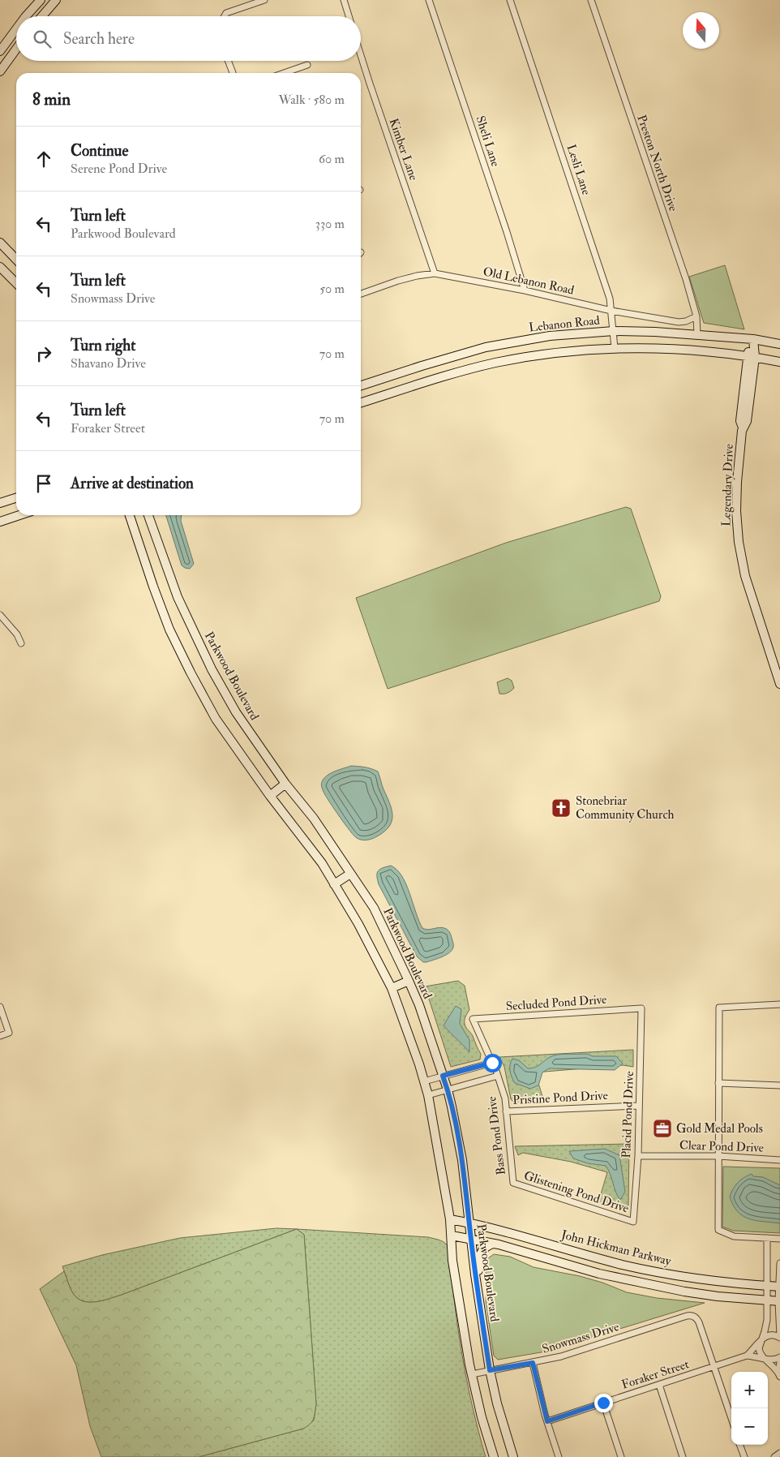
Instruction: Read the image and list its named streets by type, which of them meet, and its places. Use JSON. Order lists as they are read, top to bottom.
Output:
{
  "streets": {
    "main road": [
      "Lebanon Road",
      "Legendary Drive",
      "Parkwood Boulevard",
      "John Hickman Parkway"
    ],
    "street": [
      "Sheli Lane",
      "Kimber Lane",
      "Preston North Drive",
      "Lesli Lane",
      "Old Lebanon Road",
      "Secluded Pond Drive",
      "Pristine Pond Drive",
      "Placid Pond Drive",
      "Bass Pond Drive",
      "Clear Pond Drive",
      "Glistening Pond Drive",
      "Snowmass Drive",
      "Foraker Street"
    ]
  },
  "crossings": [
    ["Sheli Lane", "Old Lebanon Road"],
    ["Kimber Lane", "Old Lebanon Road"],
    ["Preston North Drive", "Old Lebanon Road"],
    ["Preston North Drive", "Lebanon Road"],
    ["Lesli Lane", "Old Lebanon Road"],
    ["Lesli Lane", "Lebanon Road"],
    ["Lebanon Road", "Legendary Drive"],
    ["Parkwood Boulevard", "John Hickman Parkway"],
    ["Parkwood Boulevard", "Snowmass Drive"],
    ["Secluded Pond Drive", "Placid Pond Drive"],
    ["Secluded Pond Drive", "Bass Pond Drive"],
    ["Pristine Pond Drive", "Placid Pond Drive"],
    ["Pristine Pond Drive", "Bass Pond Drive"],
    ["Placid Pond Drive", "Clear Pond Drive"],
    ["Placid Pond Drive", "Glistening Pond Drive"],
    ["Bass Pond Drive", "Glistening Pond Drive"],
    ["Snowmass Drive", "Foraker Street"]
  ],
  "places": {
    "church": ["Stonebriar Community Church"],
    "office": ["Gold Medal Pools"]
  },
  "north": "top",
  "page": {
    "search": "Search here",
    "heading": ["8 min", "Walk · 580 m"],
    "list": [
      ["Continue", "Serene Pond Drive", "60 m"],
      ["Turn left", "Parkwood Boulevard", "330 m"],
      ["Turn left", "Snowmass Drive", "50 m"],
      ["Turn right", "Shavano Drive", "70 m"],
      ["Turn left", "Foraker Street", "70 m"],
      "Arrive at destination"
    ],
    "map_buttons": ["+", "−"]
  }
}
